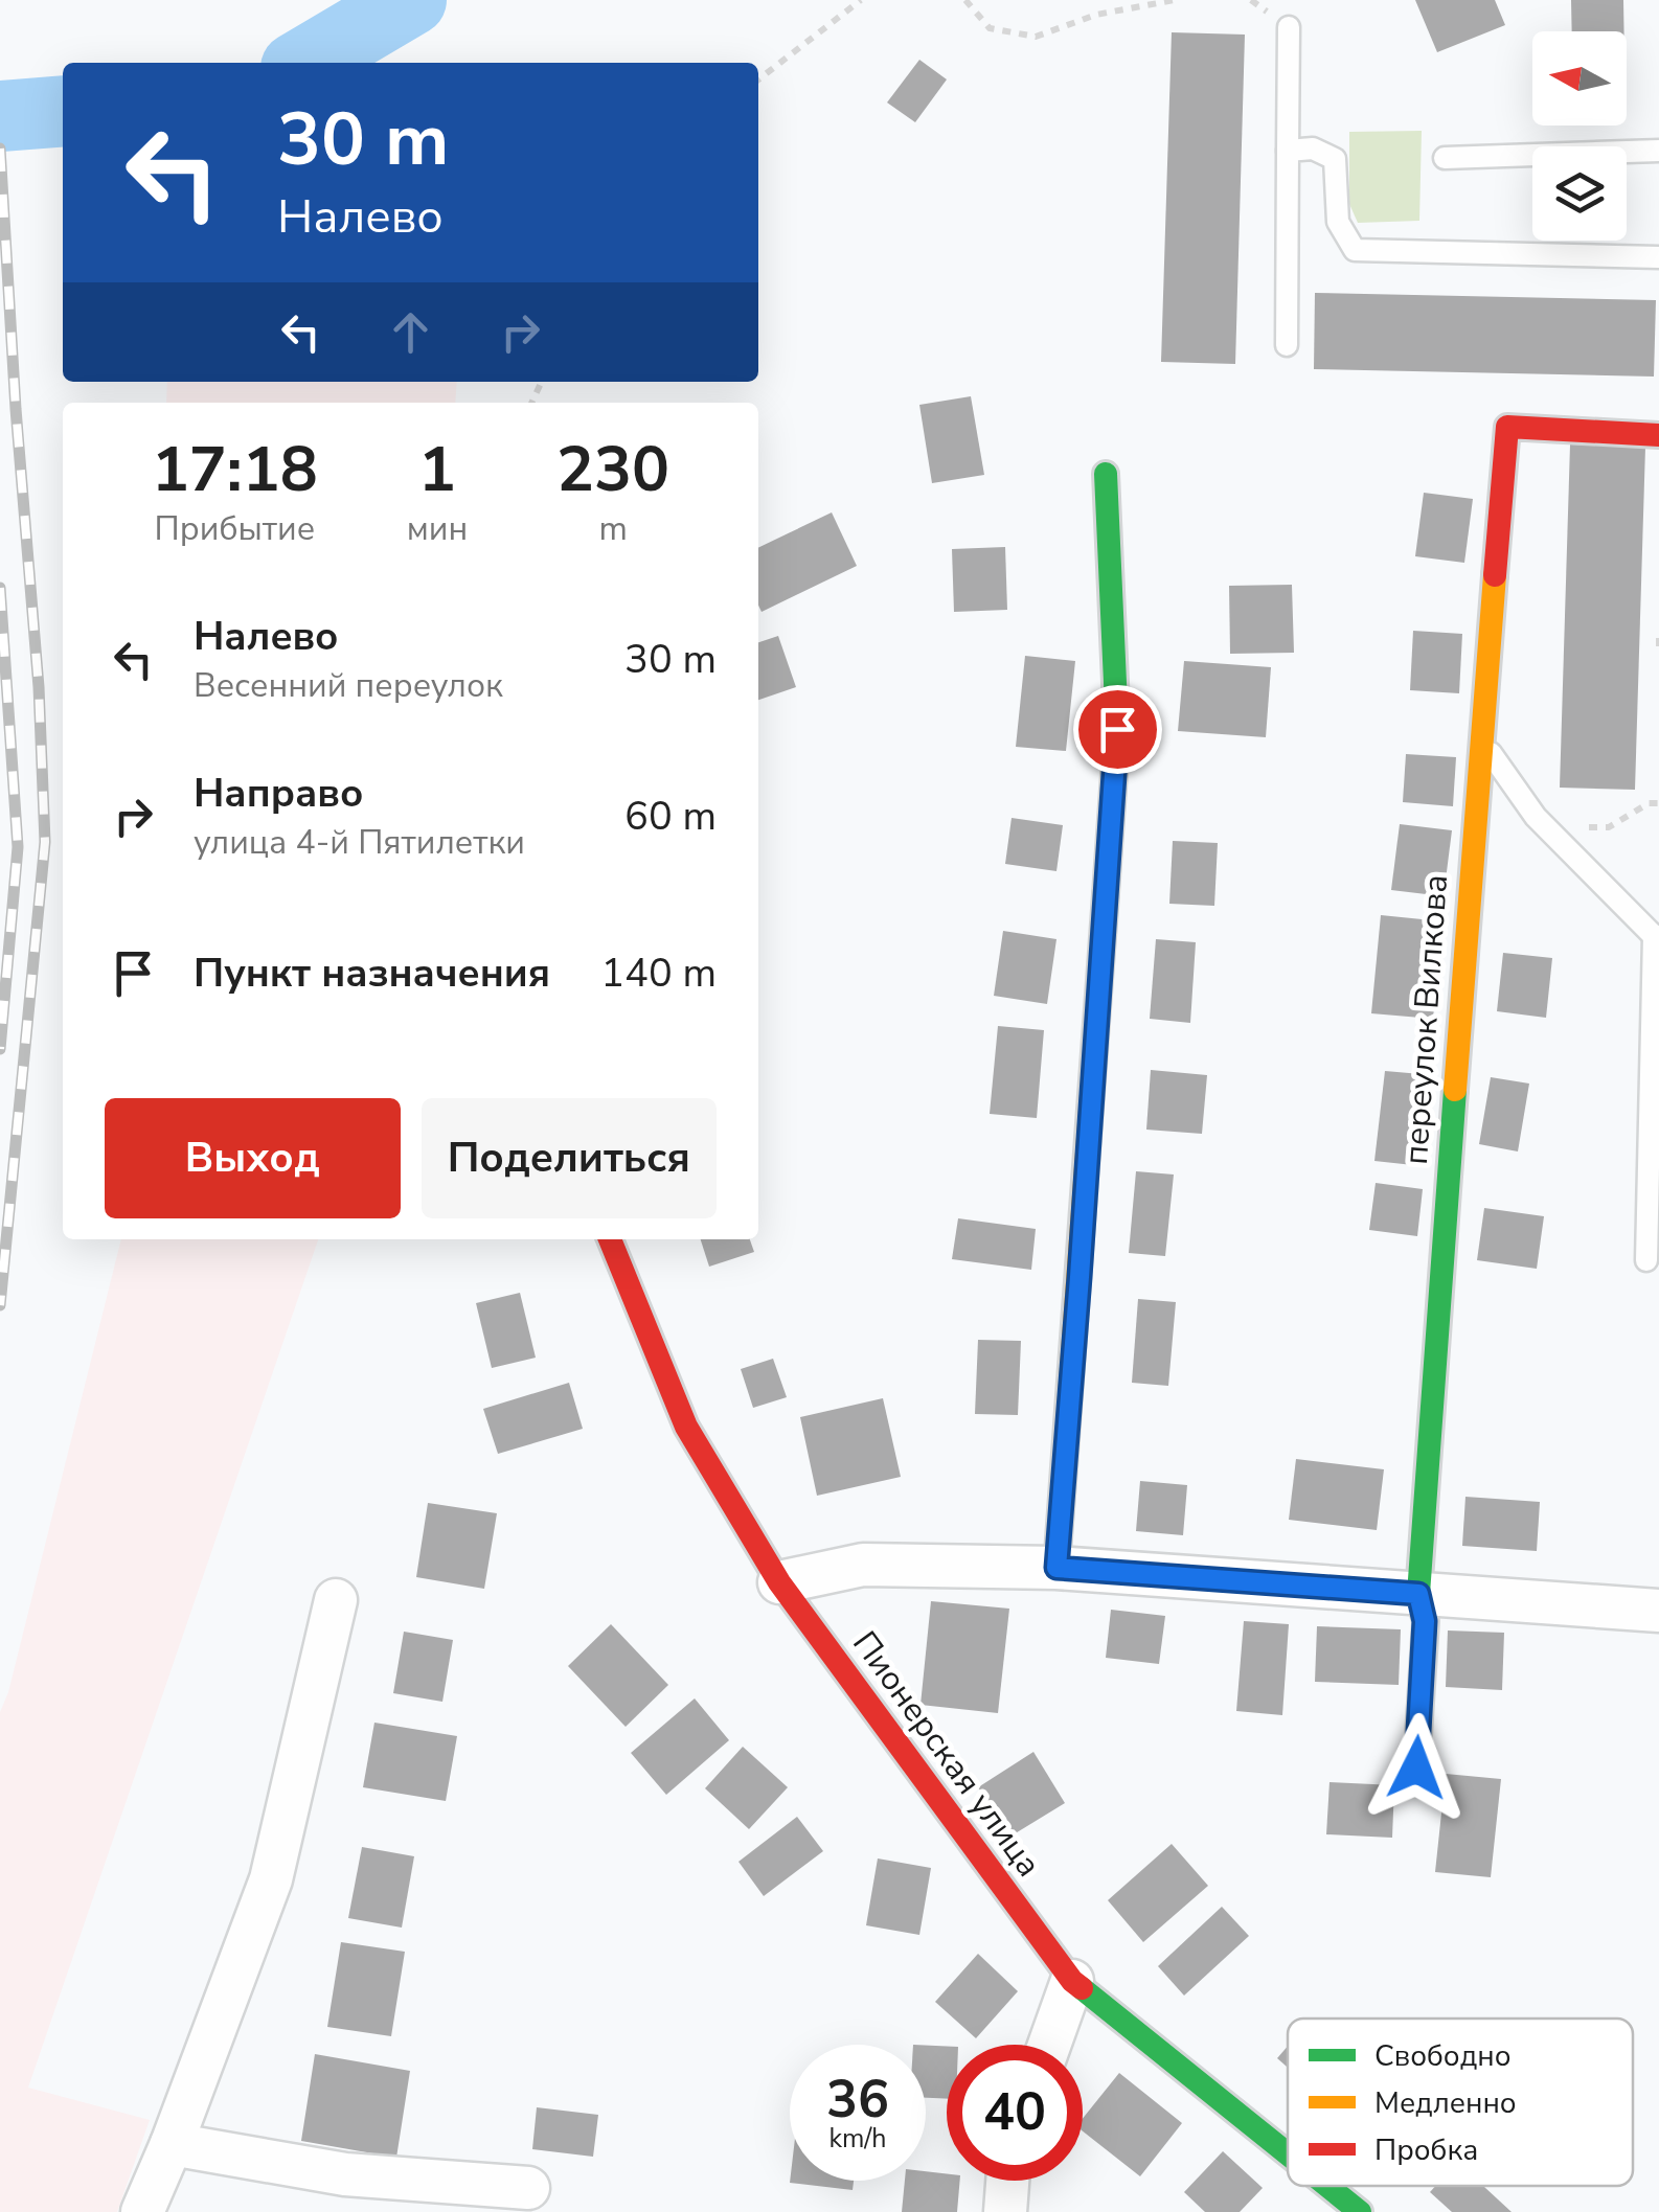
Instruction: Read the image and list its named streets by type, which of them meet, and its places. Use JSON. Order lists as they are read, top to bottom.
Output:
{
  "streets": {
    "street": ["переулок Вилкова", "Пионерская улица"]
  },
  "legend": ["Свободно", "Медленно", "Пробка"],
  "north": "left",
  "page": {
    "turn": ["30 m", "Налево"],
    "eta": [
      "17:18",
      "Прибытие",
      "1",
      "мин",
      "230",
      "m"
    ],
    "list": [
      {
        "name": "Налево",
        "note": "Весенний переулок",
        "value": "30 m"
      },
      {
        "name": "Направо",
        "note": "улица 4-й Пятилетки",
        "value": "60 m"
      },
      {
        "name": "Пункт назначения",
        "value": "140 m"
      }
    ],
    "buttons": ["Выход", "Поделиться"],
    "speed": "36 km/h",
    "limit": "40"
  }
}
